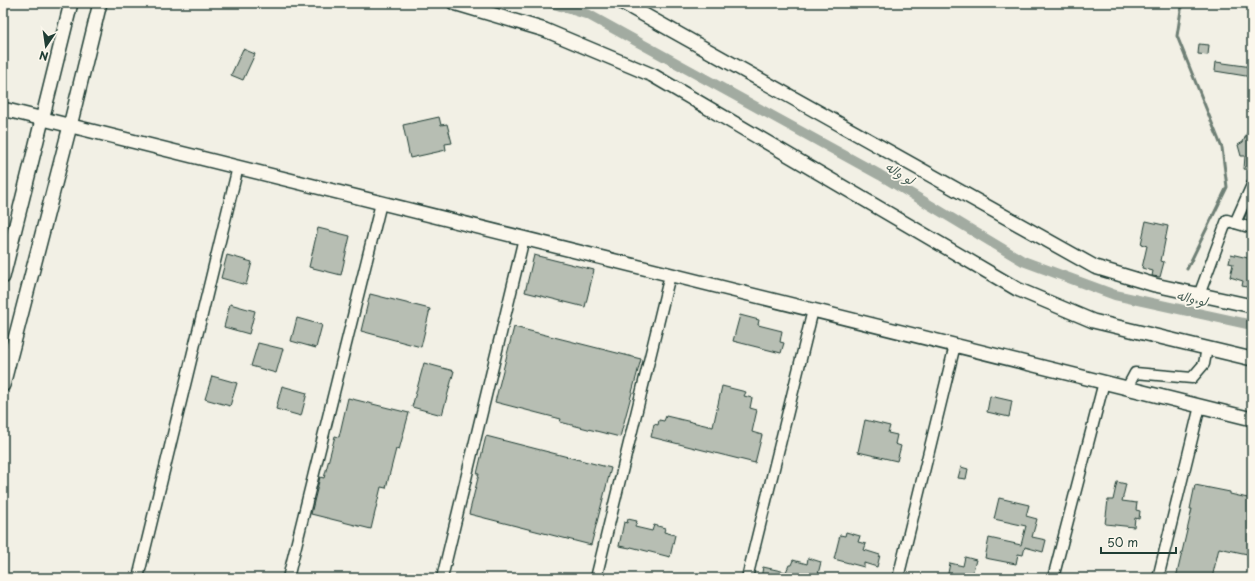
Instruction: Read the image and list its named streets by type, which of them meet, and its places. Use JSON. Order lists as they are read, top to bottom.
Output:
{
  "water": ["لو واله"],
  "scale_bar": "50 m",
  "north": "bottom"
}
